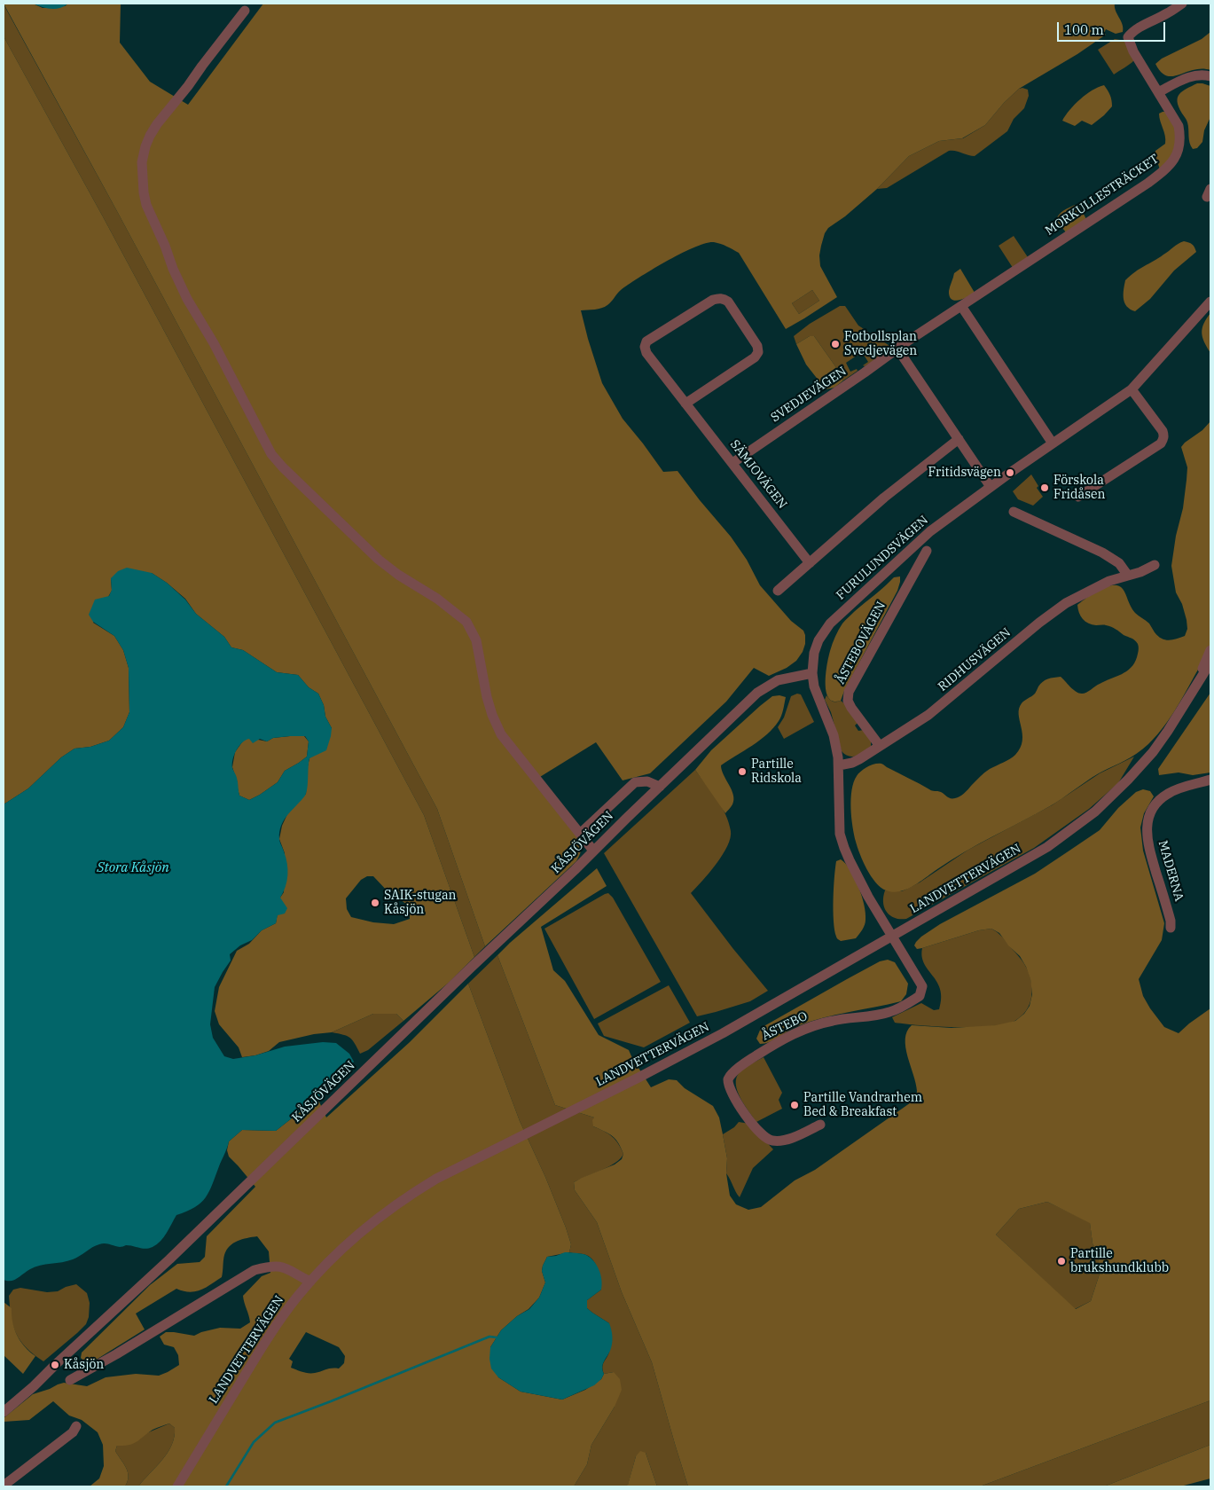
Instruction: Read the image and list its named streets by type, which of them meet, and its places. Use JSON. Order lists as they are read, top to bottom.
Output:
{
  "streets": {
    "street": [
      "MORKULLESTRÄCKET",
      "SVEDJEVÄGEN",
      "SÄMJOVÄGEN",
      "FURULUNDSVÄGEN",
      "ÅSTEBOVÄGEN",
      "RIDHUSVÄGEN",
      "KÅSJÖVÄGEN",
      "MADERNA",
      "LANDVETTERVÄGEN",
      "ÅSTEBO"
    ]
  },
  "crossings": [
    ["MORKULLESTRÄCKET", "SVEDJEVÄGEN"],
    ["SVEDJEVÄGEN", "SÄMJOVÄGEN"],
    ["FURULUNDSVÄGEN", "RIDHUSVÄGEN"],
    ["FURULUNDSVÄGEN", "KÅSJÖVÄGEN"],
    ["FURULUNDSVÄGEN", "LANDVETTERVÄGEN"],
    ["FURULUNDSVÄGEN", "ÅSTEBO"],
    ["ÅSTEBOVÄGEN", "RIDHUSVÄGEN"],
    ["LANDVETTERVÄGEN", "ÅSTEBO"]
  ],
  "water": ["Stora Kåsjön"],
  "places": [
    "Fotbollsplan Svedjevägen",
    "Fritidsvägen",
    "Förskola Fridåsen",
    "Partille Ridskola",
    "SAIK-stugan Kåsjön",
    "Partille Vandrarhem Bed & Breakfast",
    "Partille brukshundklubb",
    "Kåsjön"
  ],
  "scale_bar": "100 m"
}
